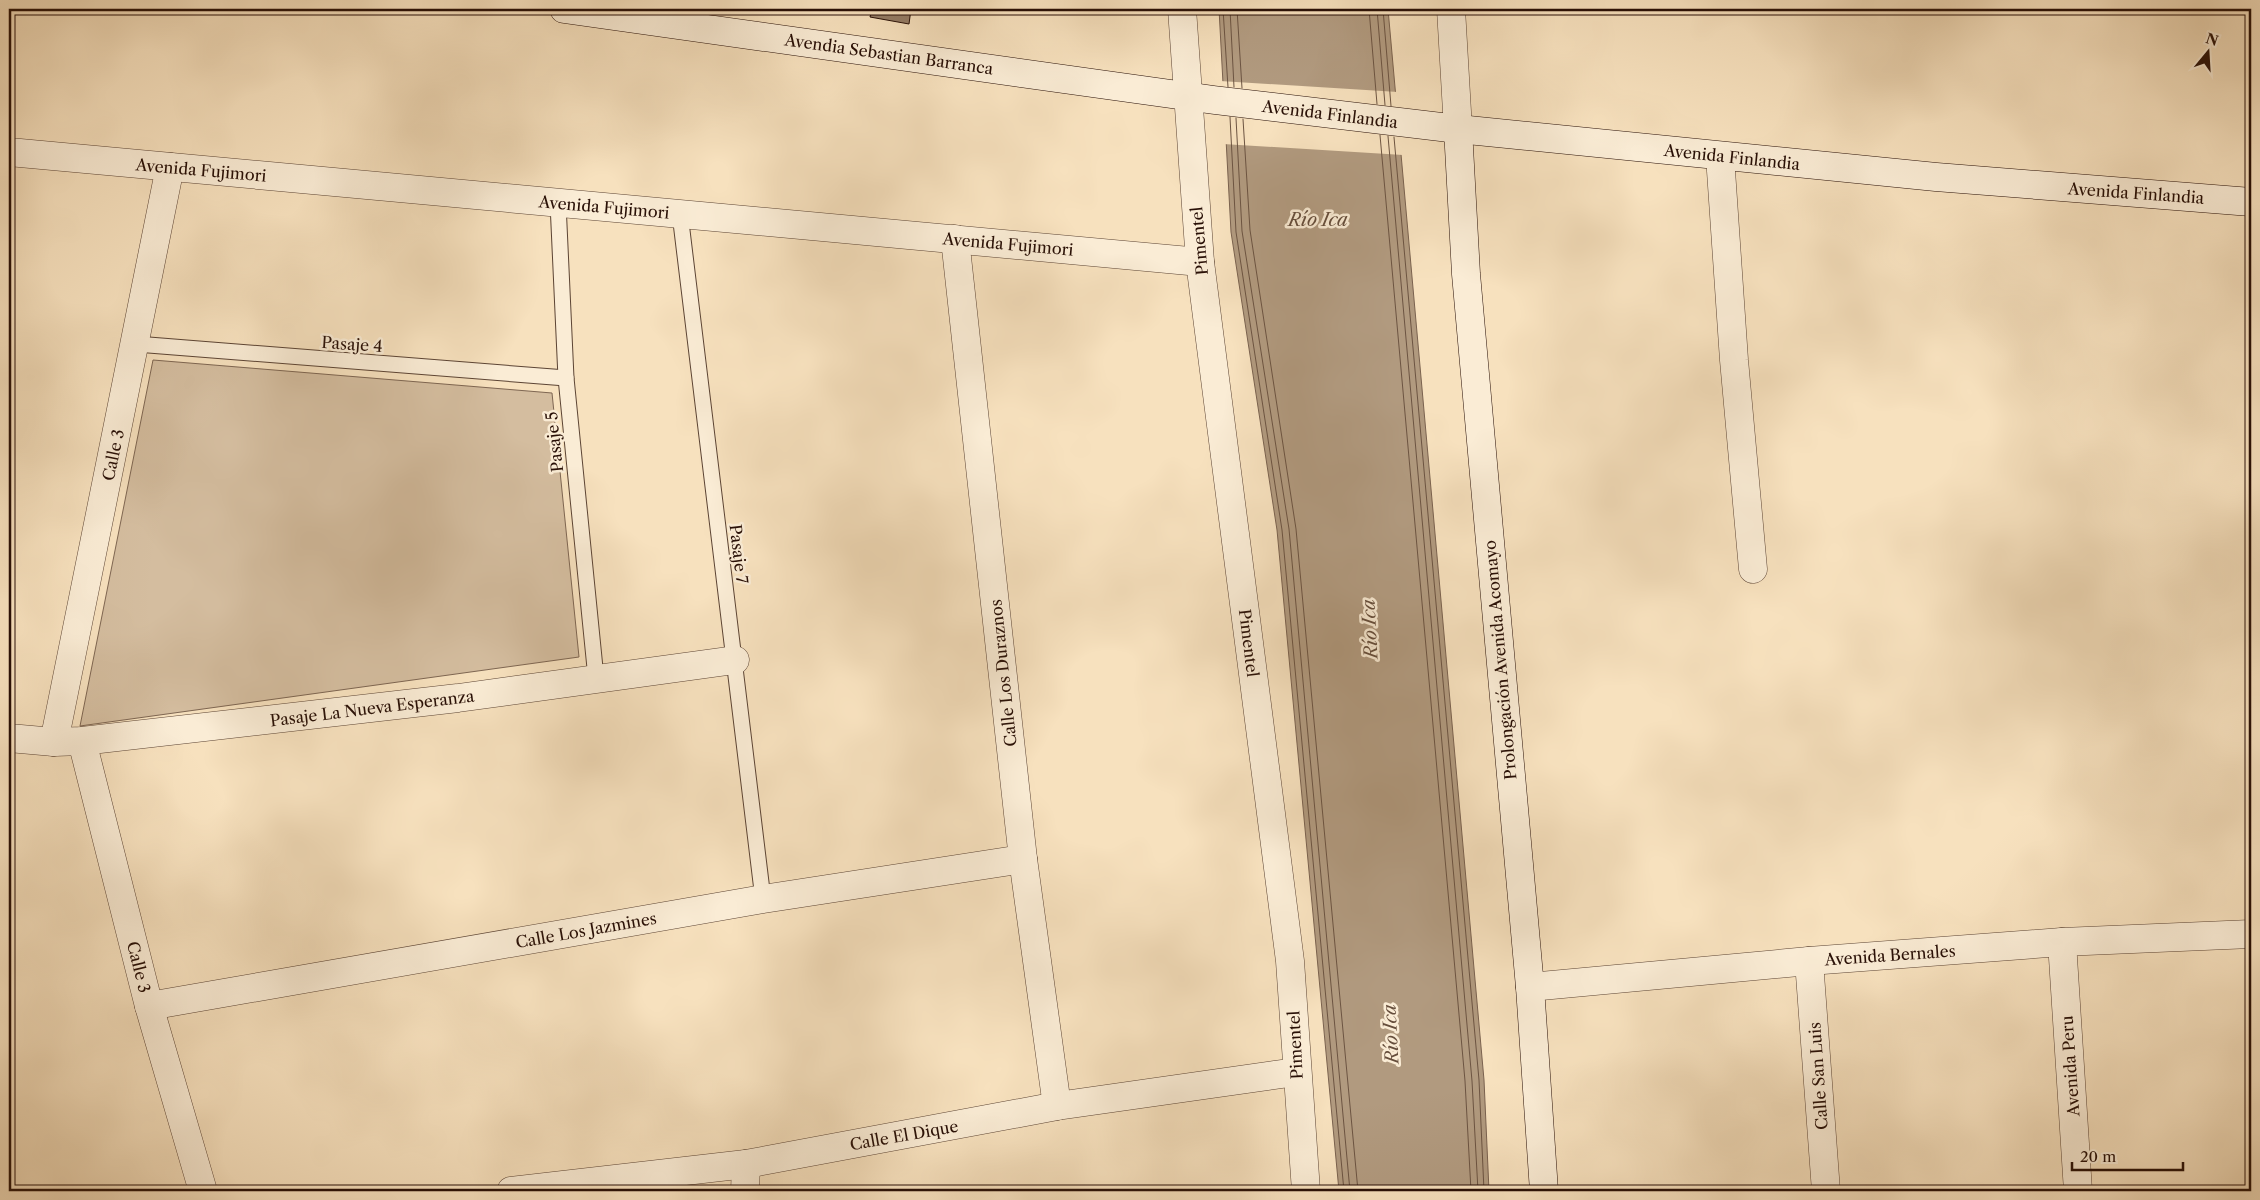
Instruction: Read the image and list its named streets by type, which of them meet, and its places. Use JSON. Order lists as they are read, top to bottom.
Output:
{
  "streets": {
    "street": [
      "Avendia Sebastian Barranca",
      "Avenida Finlandia",
      "Avenida Fujimori",
      "Pimentel",
      "Calle 3",
      "Prolongación Avenida Acomayo",
      "Calle Los Duraznos",
      "Pasaje La Nueva Esperanza",
      "Calle Los Jazmines",
      "Avenida Bernales",
      "Avenida Peru",
      "Calle San Luis",
      "Calle El Dique"
    ],
    "lane": ["Pasaje 4", "Pasaje 5", "Pasaje 7"]
  },
  "crossings": [
    ["Avendia Sebastian Barranca", "Avenida Finlandia"],
    ["Avendia Sebastian Barranca", "Pimentel"],
    ["Avenida Finlandia", "Prolongación Avenida Acomayo"],
    ["Avenida Fujimori", "Pimentel"],
    ["Avenida Fujimori", "Pasaje 5"],
    ["Avenida Fujimori", "Calle 3"],
    ["Avenida Fujimori", "Pasaje 7"],
    ["Avenida Fujimori", "Calle Los Duraznos"],
    ["Pimentel", "Calle El Dique"],
    ["Pasaje 4", "Pasaje 5"],
    ["Pasaje 4", "Calle 3"],
    ["Pasaje 5", "Pasaje La Nueva Esperanza"],
    ["Calle 3", "Pasaje La Nueva Esperanza"],
    ["Calle 3", "Calle Los Jazmines"],
    ["Pasaje 7", "Pasaje La Nueva Esperanza"],
    ["Pasaje 7", "Calle Los Jazmines"],
    ["Prolongación Avenida Acomayo", "Avenida Bernales"],
    ["Calle Los Duraznos", "Calle Los Jazmines"],
    ["Calle Los Duraznos", "Calle El Dique"],
    ["Avenida Bernales", "Avenida Peru"],
    ["Avenida Bernales", "Calle San Luis"]
  ],
  "water": ["Río Ica"],
  "scale_bar": "20 m",
  "north": "top"
}
